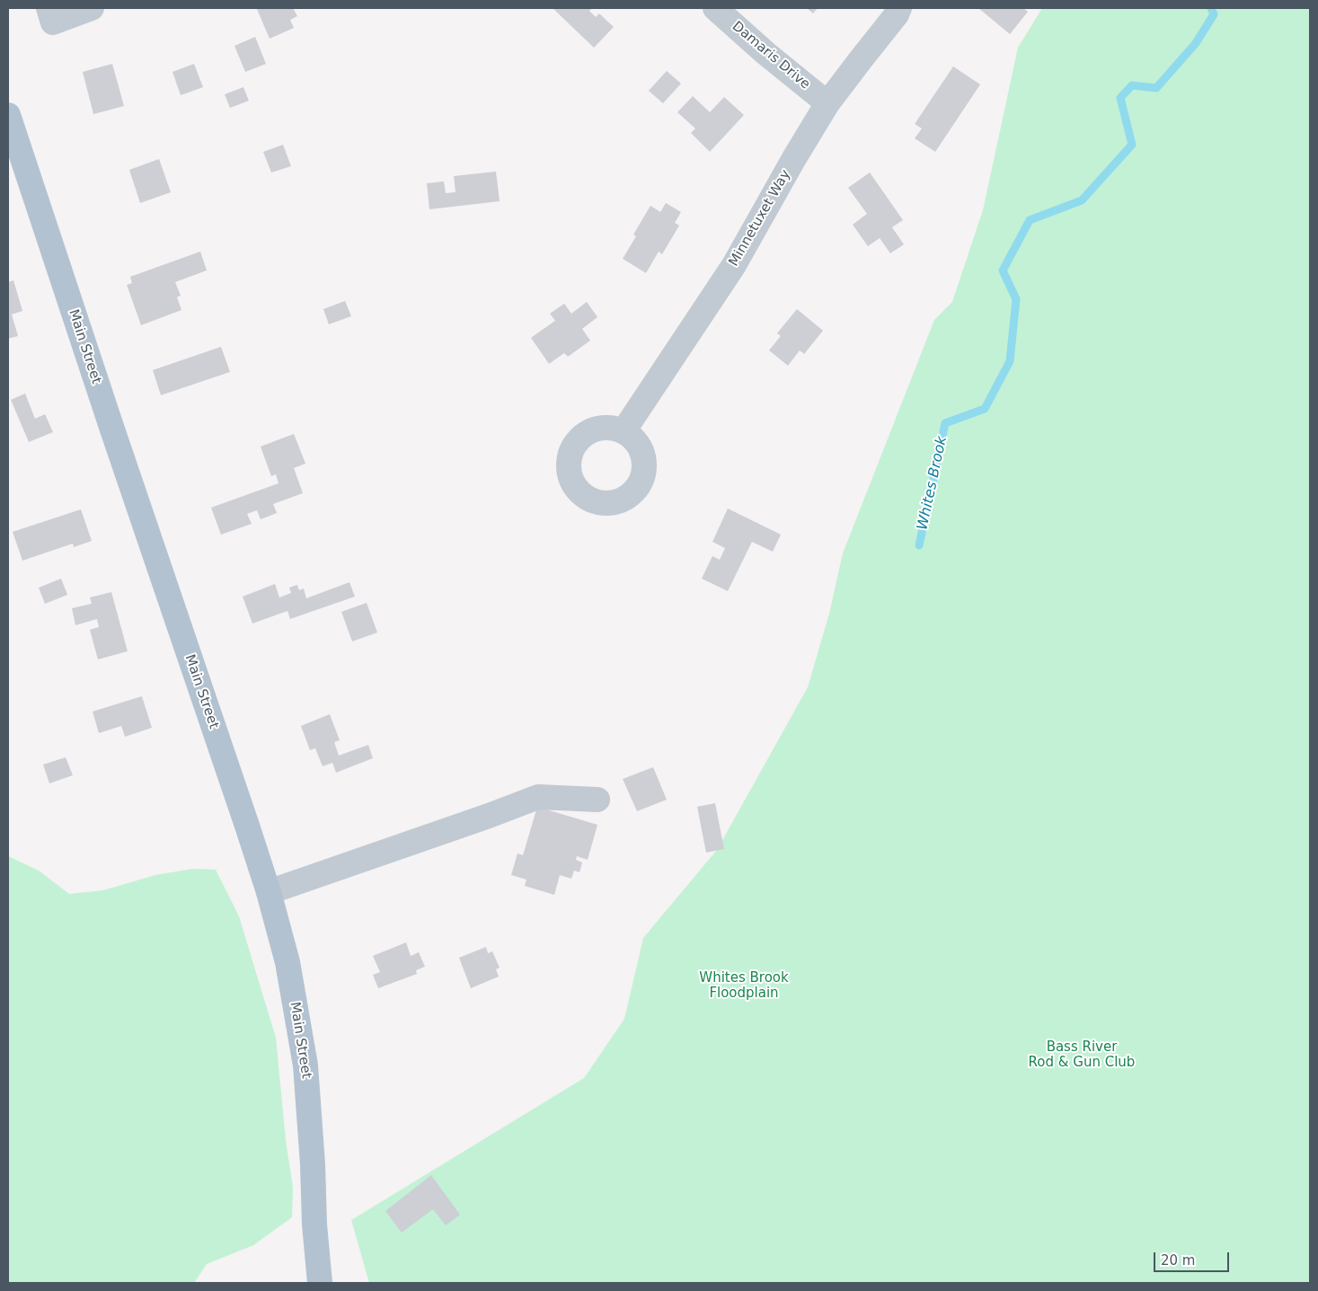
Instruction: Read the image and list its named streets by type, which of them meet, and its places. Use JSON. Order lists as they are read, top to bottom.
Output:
{
  "streets": {
    "main road": ["Main Street"],
    "street": ["Damaris Drive", "Minnetuxet Way"]
  },
  "crossings": [
    ["Damaris Drive", "Minnetuxet Way"]
  ],
  "water": ["Whites Brook"],
  "parks": ["Whites Brook Floodplain", "Bass River Rod & Gun Club"],
  "scale_bar": "20 m"
}
